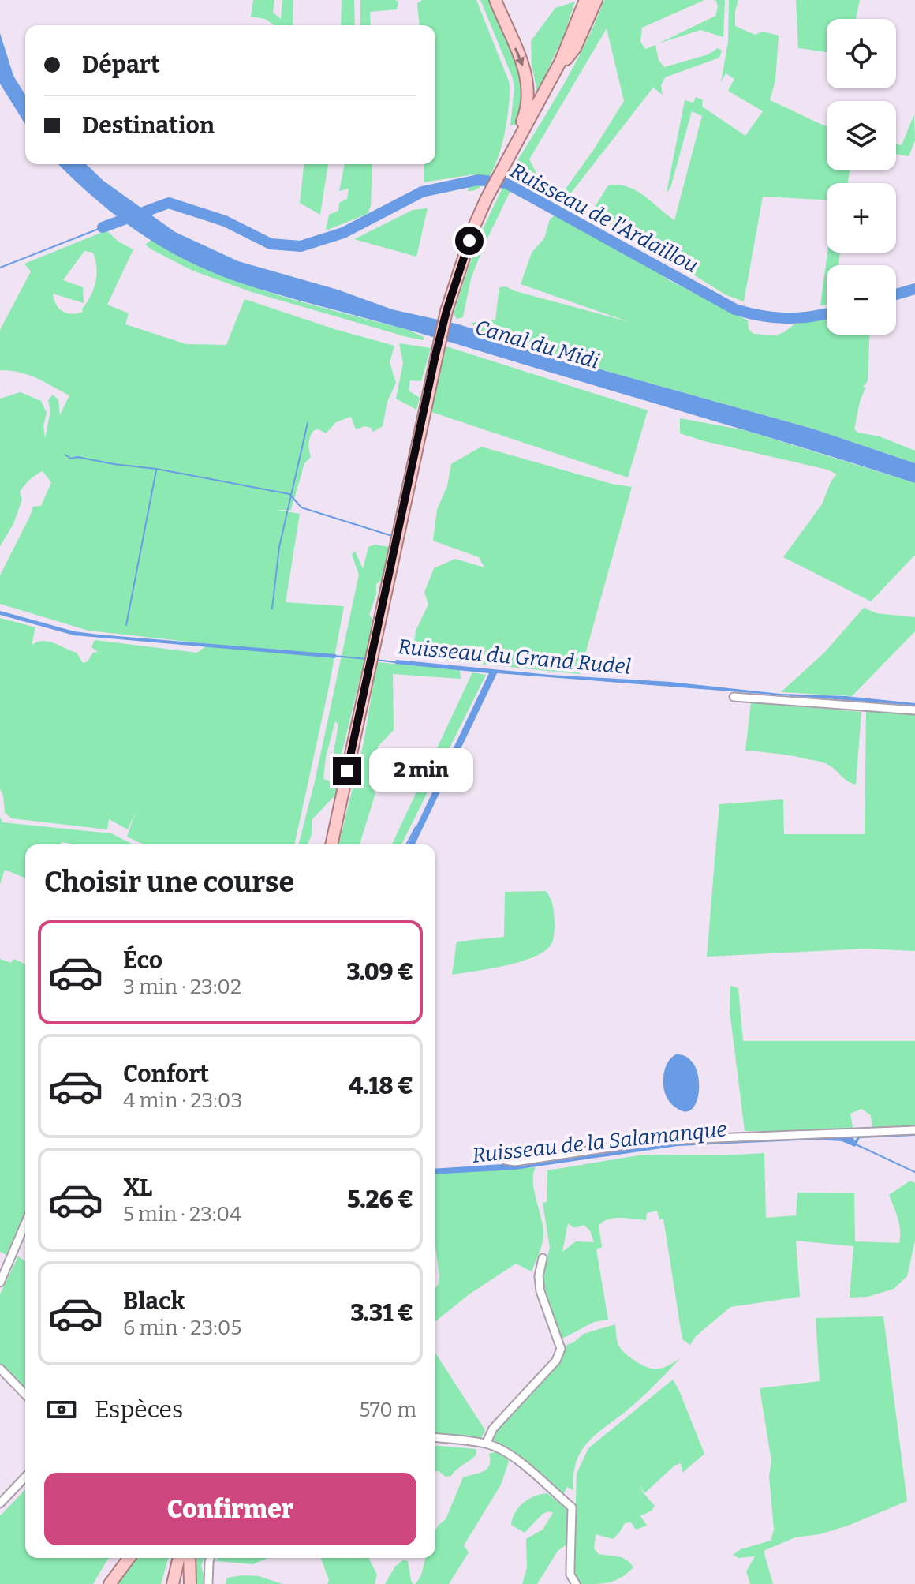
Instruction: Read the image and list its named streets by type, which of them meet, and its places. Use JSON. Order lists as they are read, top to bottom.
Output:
{
  "water": [
    "Ruisseau de l'Ardaillou",
    "Canal du Midi",
    "Ruisseau du Grand Rudel",
    "Ruisseau de la Salamanque"
  ],
  "page": {
    "map_buttons": ["+", "−"],
    "banner": ["Départ", "Destination"],
    "bubble": "2 min",
    "heading": "Choisir une course",
    "list": [
      {
        "name": "Éco",
        "note": "3 min · 23:02",
        "value": "3.09 €"
      },
      {
        "name": "Confort",
        "note": "4 min · 23:03",
        "value": "4.18 €"
      },
      {
        "name": "XL",
        "note": "5 min · 23:04",
        "value": "5.26 €"
      },
      {
        "name": "Black",
        "note": "6 min · 23:05",
        "value": "3.31 €"
      }
    ],
    "pay": ["Espèces", "570 m"],
    "buttons": "Confirmer"
  }
}
